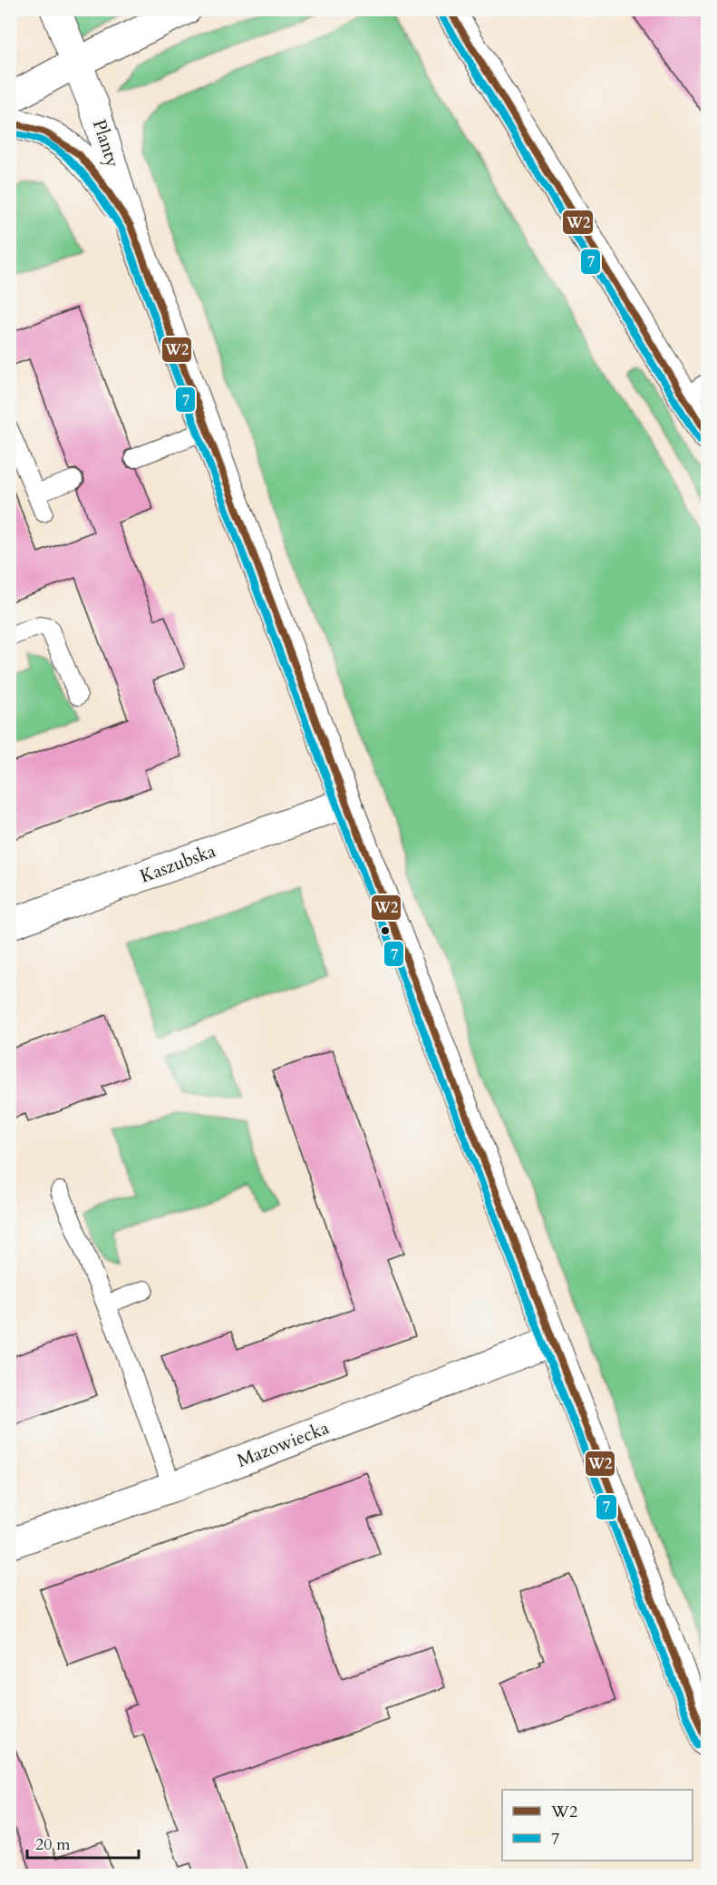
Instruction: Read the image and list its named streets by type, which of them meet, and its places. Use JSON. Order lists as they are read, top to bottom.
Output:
{
  "streets": {
    "street": ["Planty", "Kaszubska", "Mazowiecka"]
  },
  "crossings": [
    ["Planty", "Kaszubska"],
    ["Planty", "Mazowiecka"]
  ],
  "lines": ["transit line W2", "transit line 7"],
  "legend": ["W2", "7"],
  "scale_bar": "20 m"
}
